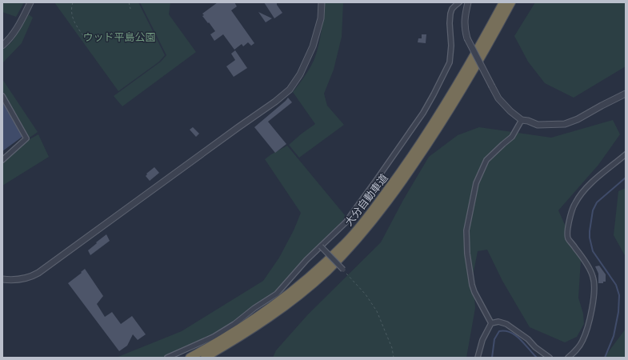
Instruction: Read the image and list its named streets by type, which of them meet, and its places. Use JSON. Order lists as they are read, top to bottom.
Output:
{
  "streets": {
    "highway": ["大分自動車道"]
  },
  "parks": ["ウッド平島公園"]
}
